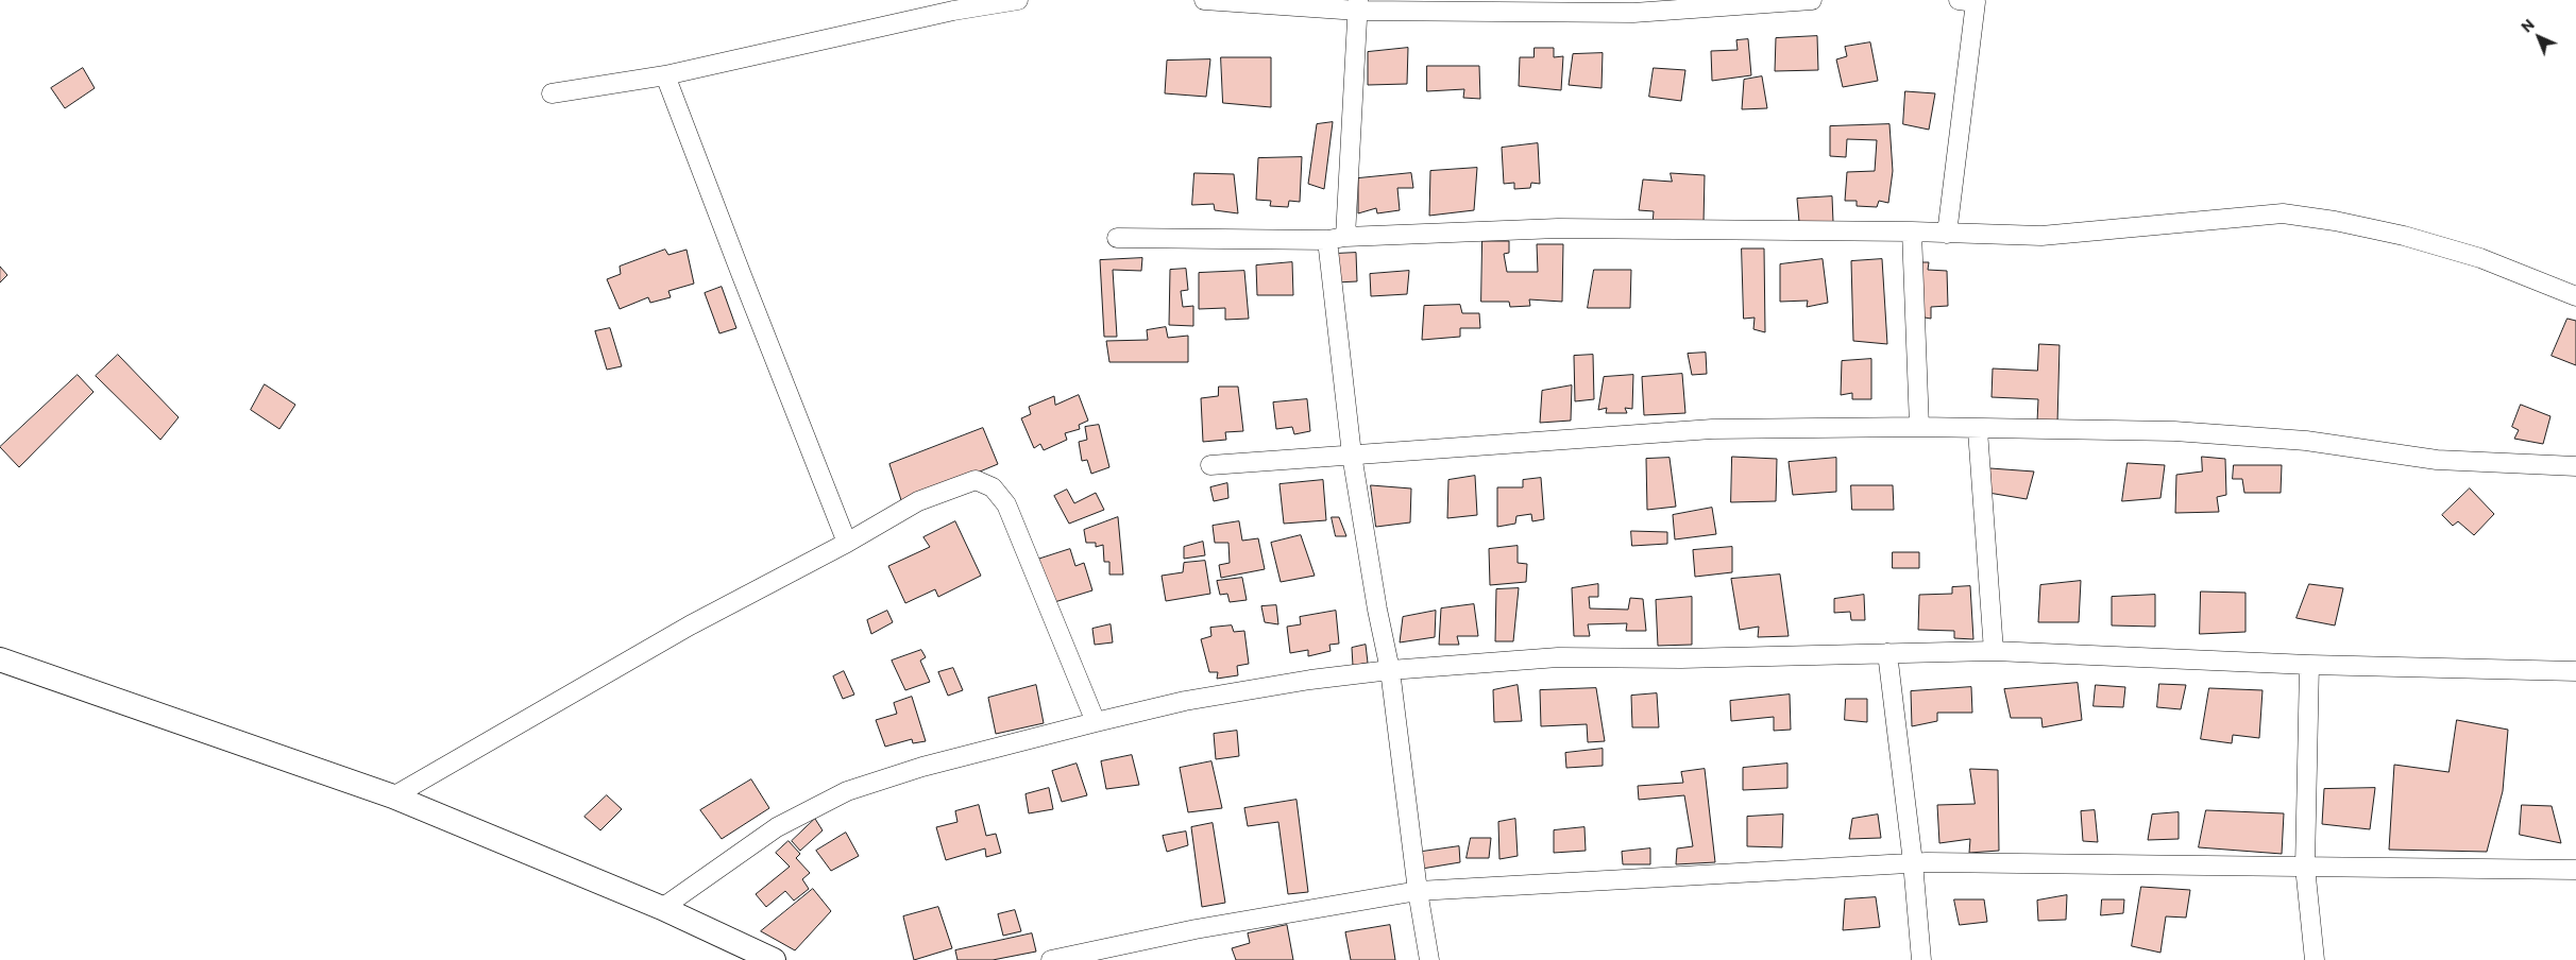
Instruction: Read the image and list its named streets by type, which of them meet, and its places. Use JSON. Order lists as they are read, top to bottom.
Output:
{
  "north": "top left"
}
